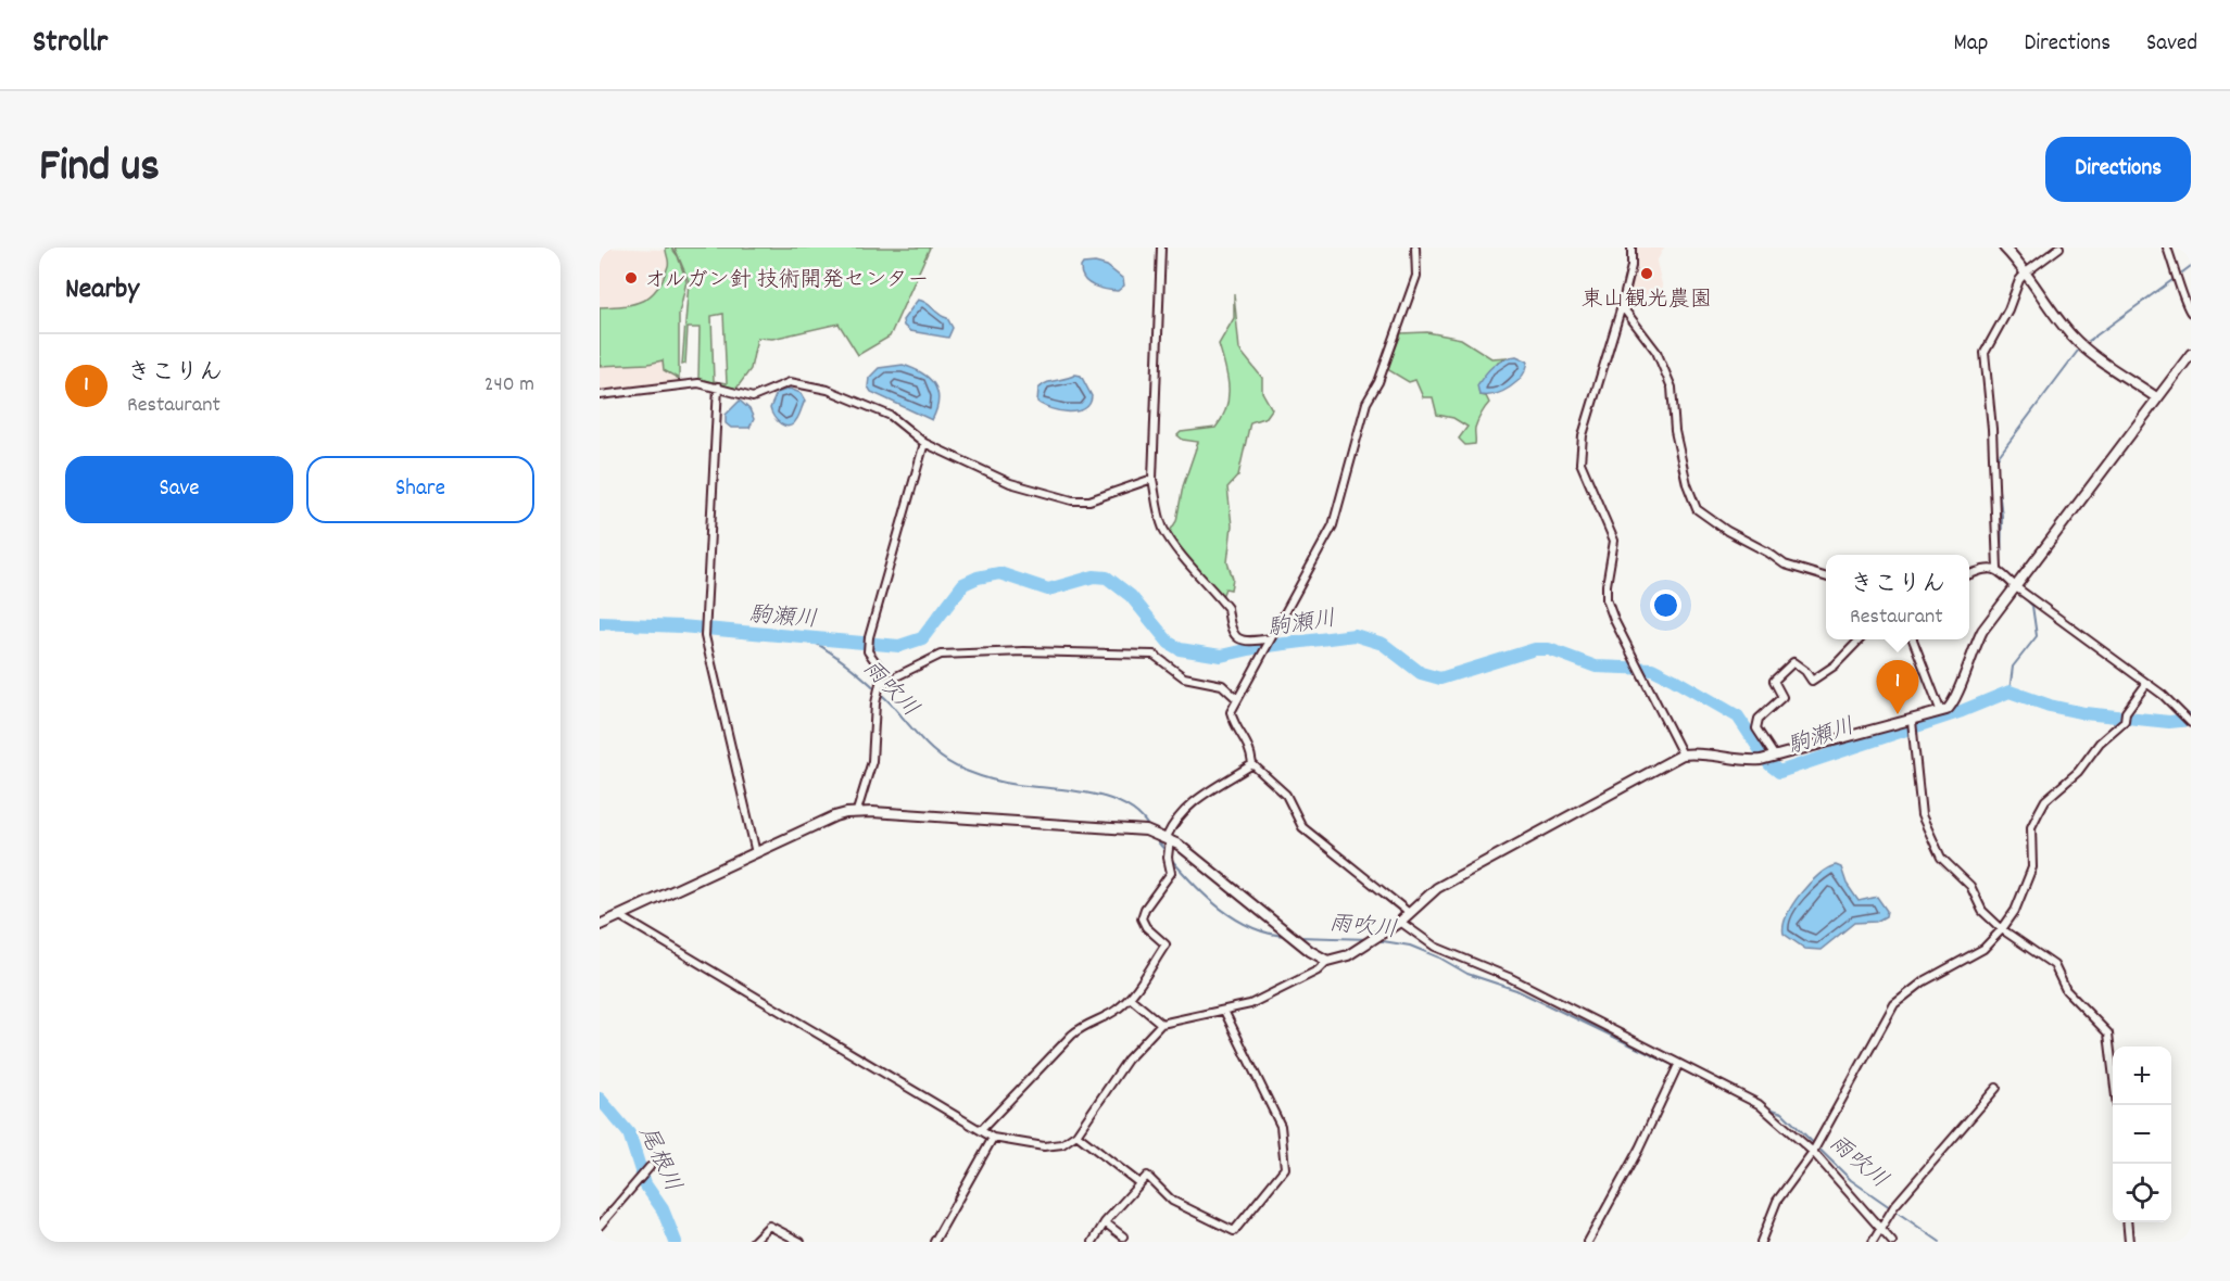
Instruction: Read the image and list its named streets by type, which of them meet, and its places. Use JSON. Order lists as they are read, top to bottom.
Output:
{
  "water": ["駒瀬川", "雨吹川", "尾根川"],
  "places": ["東山観光農園", "オルガン針 技術開発センター"],
  "page": {
    "header": "Strollr",
    "nav": ["Map", "Directions", "Saved"],
    "title": "Find us",
    "buttons": [
      "Directions",
      ["Save", "Share"]
    ],
    "heading": "Nearby",
    "list": [
      {
        "mark": "1",
        "name": "きこりん",
        "note": "Restaurant",
        "value": "240 m"
      }
    ],
    "popup": ["きこりん", "Restaurant"],
    "pins": "1",
    "map_buttons": ["+", "−"]
  }
}
